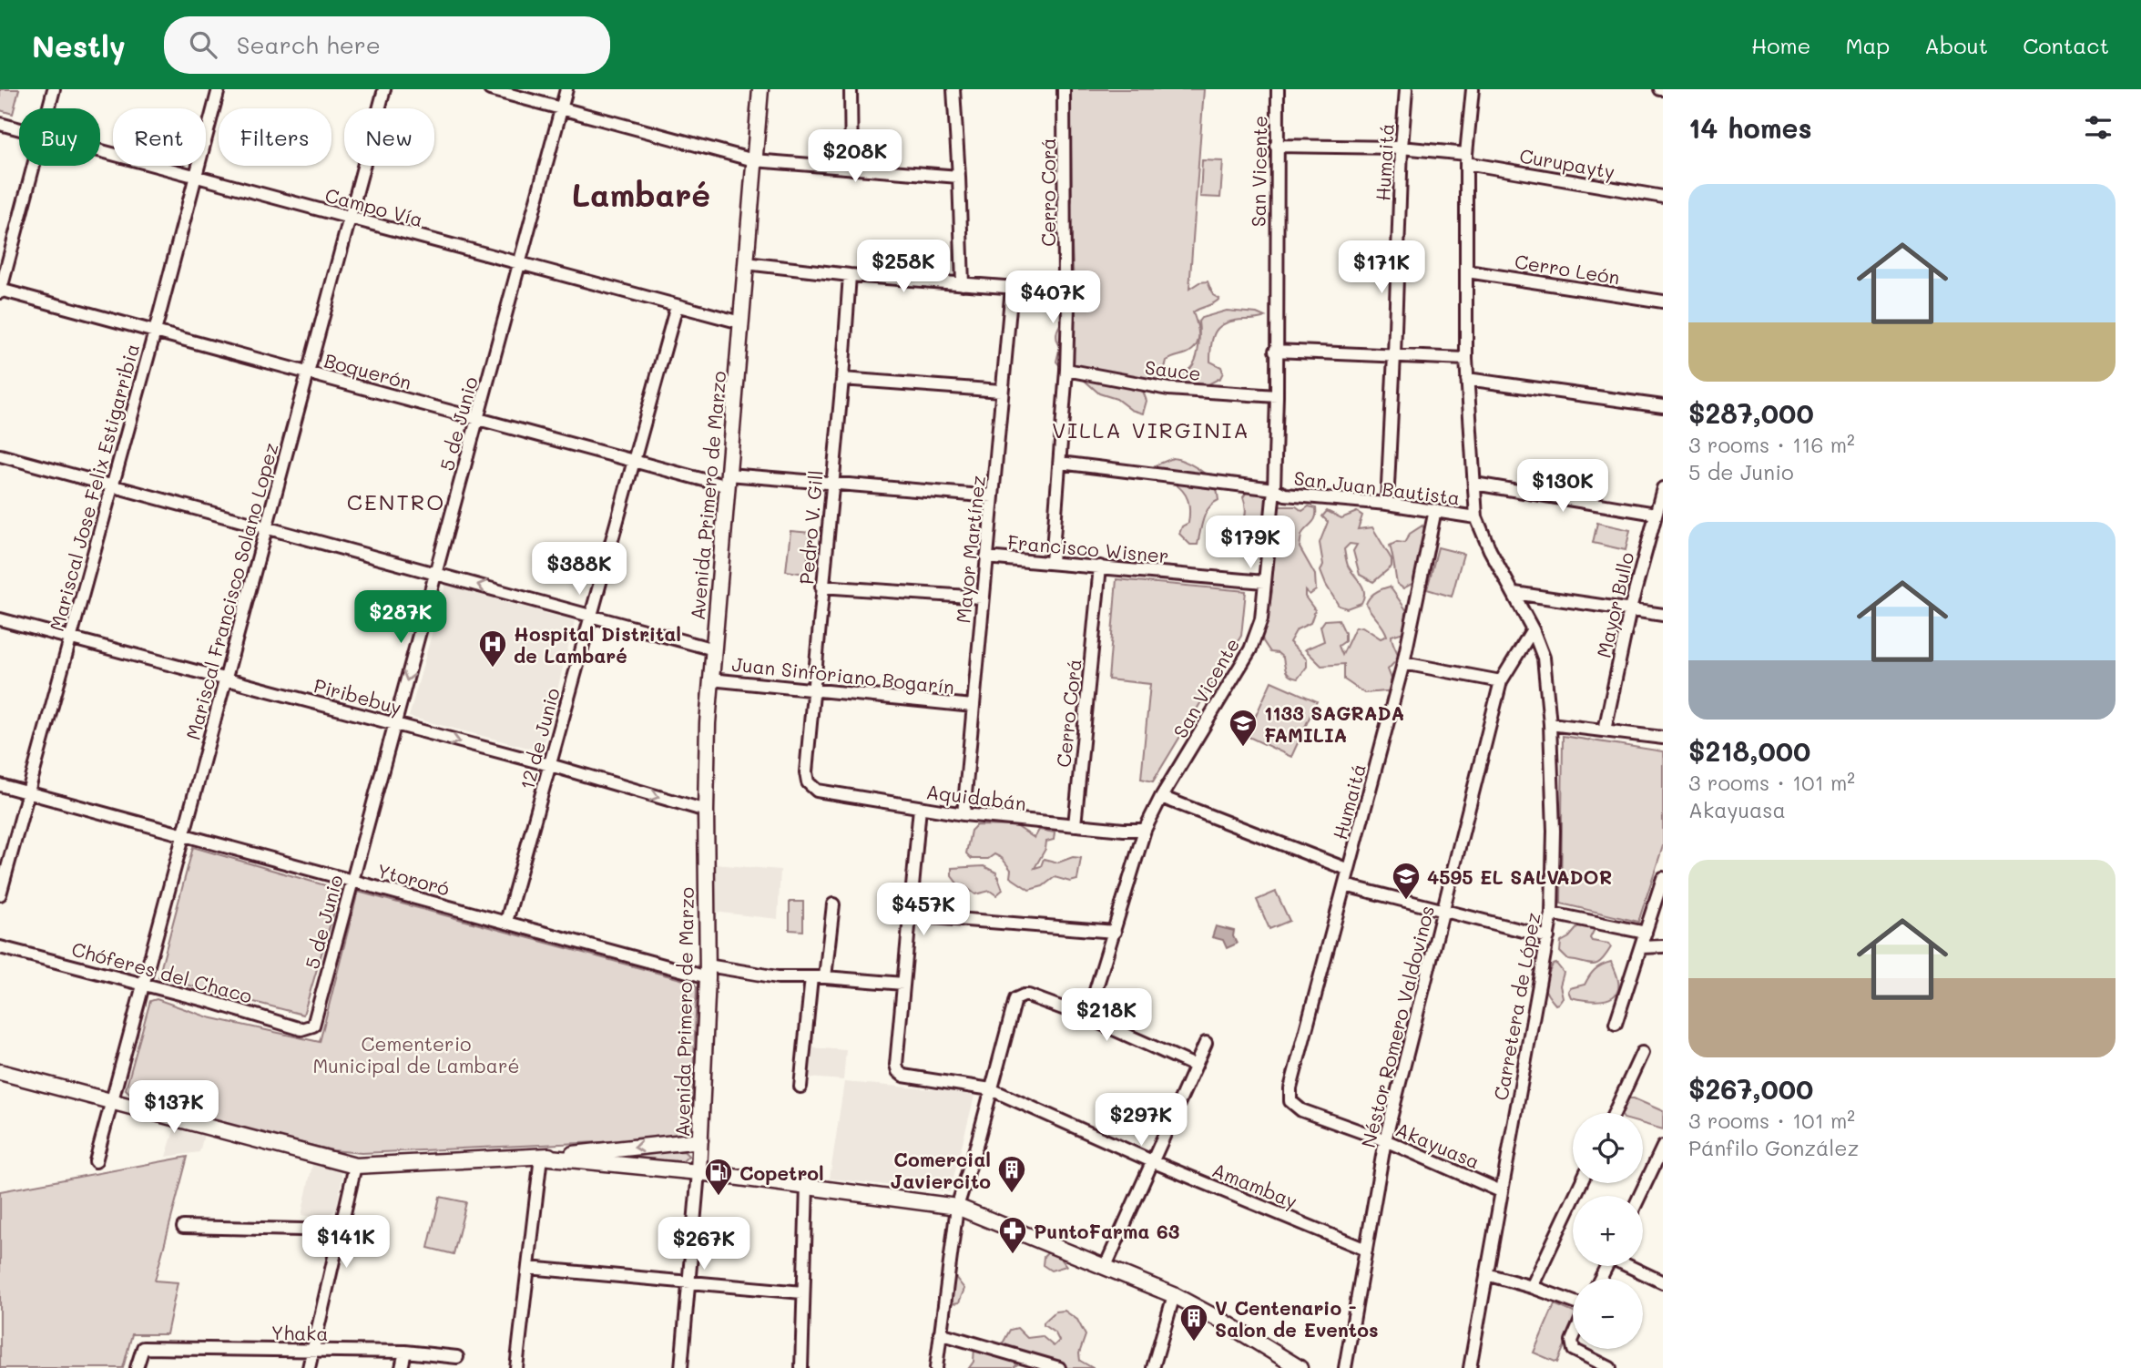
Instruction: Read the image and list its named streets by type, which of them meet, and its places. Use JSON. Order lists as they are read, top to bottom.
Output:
{
  "streets": {
    "main road": ["Avenida Primero de Marzo"],
    "street": [
      "Humaitá",
      "Curupayty",
      "San Vicente",
      "Cerro Corá",
      "Campo Vía",
      "Cerro León",
      "Sauce",
      "Boquerón",
      "5 de Junio",
      "Mariscal Jose Felix Estigarribia",
      "San Juan Bautista",
      "Pedro V. Gill",
      "Francisco Wisner",
      "Mayor Martínez",
      "Mariscal Francisco Solano Lopez",
      "Mayor Bullo",
      "Juan Sinforiano Bogarín",
      "Piribebuy",
      "12 de Junio",
      "Aquidabán",
      "Ytororó",
      "Chóferes del Chaco",
      "Carretera de López",
      "Néstor Romero Valdovinos",
      "Akayuasa",
      "Amambay",
      "Yhaka"
    ]
  },
  "crossings": [
    ["Humaitá", "Curupayty"],
    ["Humaitá", "San Juan Bautista"],
    ["Humaitá", "Akayuasa"],
    ["Curupayty", "San Vicente"],
    ["Curupayty", "Carretera de López"],
    ["San Vicente", "Sauce"],
    ["San Vicente", "San Juan Bautista"],
    ["San Vicente", "Francisco Wisner"],
    ["San Vicente", "Aquidabán"],
    ["Cerro Corá", "Sauce"],
    ["Cerro Corá", "San Juan Bautista"],
    ["Cerro Corá", "Francisco Wisner"],
    ["Cerro Corá", "Aquidabán"],
    ["Campo Vía", "5 de Junio"],
    ["Campo Vía", "Mariscal Jose Felix Estigarribia"],
    ["Campo Vía", "Avenida Primero de Marzo"],
    ["Campo Vía", "Mariscal Francisco Solano Lopez"],
    ["Campo Vía", "12 de Junio"],
    ["Cerro León", "Carretera de López"],
    ["Boquerón", "5 de Junio"],
    ["Boquerón", "Mariscal Jose Felix Estigarribia"],
    ["Boquerón", "Avenida Primero de Marzo"],
    ["Boquerón", "Mariscal Francisco Solano Lopez"],
    ["Boquerón", "12 de Junio"],
    ["5 de Junio", "Juan Sinforiano Bogarín"],
    ["5 de Junio", "Piribebuy"],
    ["5 de Junio", "Ytororó"],
    ["5 de Junio", "Chóferes del Chaco"],
    ["Mariscal Jose Felix Estigarribia", "Juan Sinforiano Bogarín"],
    ["Mariscal Jose Felix Estigarribia", "Piribebuy"],
    ["Mariscal Jose Felix Estigarribia", "Ytororó"],
    ["San Juan Bautista", "Mayor Bullo"],
    ["San Juan Bautista", "Carretera de López"],
    ["Avenida Primero de Marzo", "Juan Sinforiano Bogarín"],
    ["Avenida Primero de Marzo", "Piribebuy"],
    ["Avenida Primero de Marzo", "Ytororó"],
    ["Pedro V. Gill", "Juan Sinforiano Bogarín"],
    ["Pedro V. Gill", "Aquidabán"],
    ["Francisco Wisner", "Mayor Martínez"],
    ["Mayor Martínez", "Juan Sinforiano Bogarín"],
    ["Mayor Martínez", "Aquidabán"],
    ["Mariscal Francisco Solano Lopez", "Juan Sinforiano Bogarín"],
    ["Mariscal Francisco Solano Lopez", "Piribebuy"],
    ["Mariscal Francisco Solano Lopez", "Ytororó"],
    ["Mariscal Francisco Solano Lopez", "Chóferes del Chaco"],
    ["Juan Sinforiano Bogarín", "12 de Junio"],
    ["Piribebuy", "12 de Junio"],
    ["12 de Junio", "Ytororó"],
    ["Ytororó", "Amambay"],
    ["Carretera de López", "Néstor Romero Valdovinos"],
    ["Carretera de López", "Akayuasa"],
    ["Néstor Romero Valdovinos", "Akayuasa"],
    ["Néstor Romero Valdovinos", "Amambay"]
  ],
  "one_way": ["Piribebuy"],
  "districts": ["Lambaré", "VILLA VIRGINIA", "CENTRO"],
  "parks": ["Cementerio Municipal de Lambaré"],
  "places": {
    "hospital": ["Hospital Distrital de Lambaré"],
    "school or university": ["1133 SAGRADA FAMILIA", "4595 EL SALVADOR"],
    "building": ["Comercial Javiercito", "V Centenario - Salon de Eventos"],
    "fuel station": ["Copetrol"],
    "pharmacy": ["PuntoFarma 63"]
  },
  "page": {
    "header": "Nestly",
    "search": "Search here",
    "nav": [
      "Home",
      "Map",
      "About",
      "Contact"
    ],
    "heading": "14 homes",
    "chip": [
      "Buy",
      "Rent",
      "Filters",
      "New"
    ],
    "price": [
      "$208K",
      "$258K",
      "$171K",
      "$407K",
      "$130K",
      "$179K",
      "$388K",
      "$287K",
      "$457K",
      "$218K",
      "$137K",
      "$297K",
      "$141K",
      "$267K"
    ],
    "list": [
      {
        "name": "$287,000",
        "note": "3 rooms · 116 m² · 5 de Junio"
      },
      {
        "name": "$218,000",
        "note": "3 rooms · 101 m² · Akayuasa"
      },
      {
        "name": "$267,000",
        "note": "3 rooms · 101 m² · Pánfilo González"
      }
    ],
    "map_buttons": ["+", "−"]
  }
}
